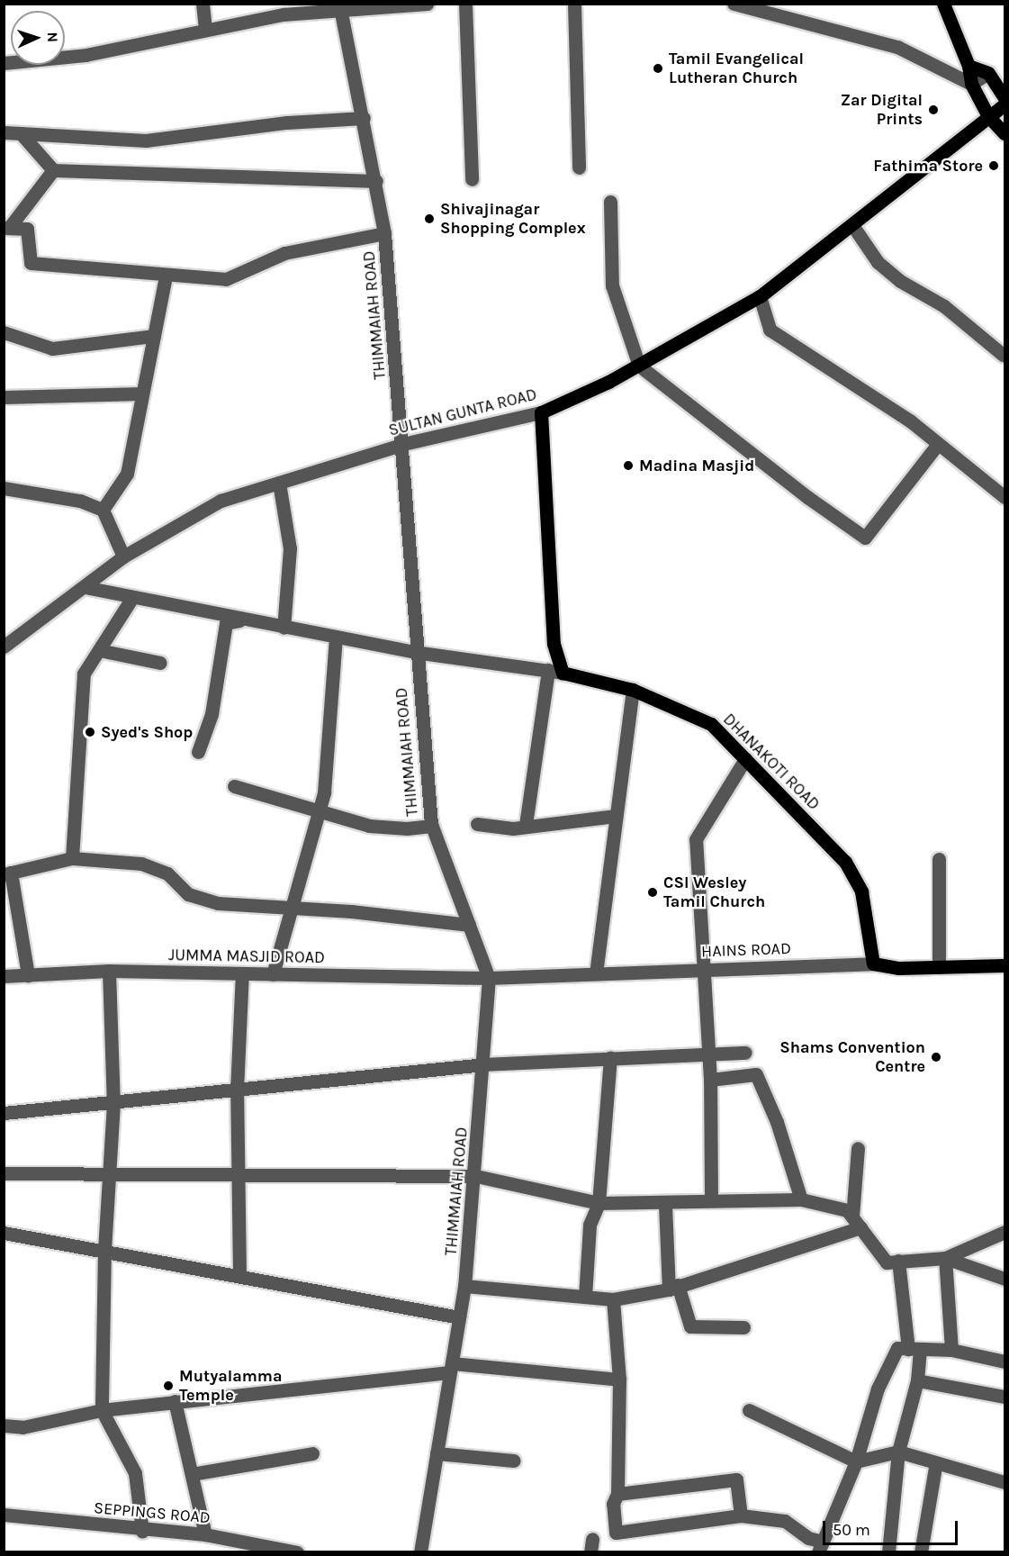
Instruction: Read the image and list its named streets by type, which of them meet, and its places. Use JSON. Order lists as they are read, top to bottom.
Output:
{
  "streets": {
    "main road": ["SULTAN GUNTA ROAD", "DHANAKOTI ROAD", "HAINS ROAD"],
    "street": ["THIMMAIAH ROAD", "JUMMA MASJID ROAD", "SEPPINGS ROAD"]
  },
  "crossings": [
    ["THIMMAIAH ROAD", "SULTAN GUNTA ROAD"],
    ["THIMMAIAH ROAD", "HAINS ROAD"],
    ["THIMMAIAH ROAD", "JUMMA MASJID ROAD"],
    ["DHANAKOTI ROAD", "HAINS ROAD"],
    ["HAINS ROAD", "JUMMA MASJID ROAD"]
  ],
  "places": [
    "Tamil Evangelical Lutheran Church",
    "Zar Digital Prints",
    "Fathima Store",
    "Shivajinagar Shopping Complex",
    "Madina Masjid",
    "Syed's Shop",
    "CSI Wesley Tamil Church",
    "Shams Convention Centre",
    "Mutyalamma Temple"
  ],
  "scale_bar": "50 m",
  "north": "right"
}
